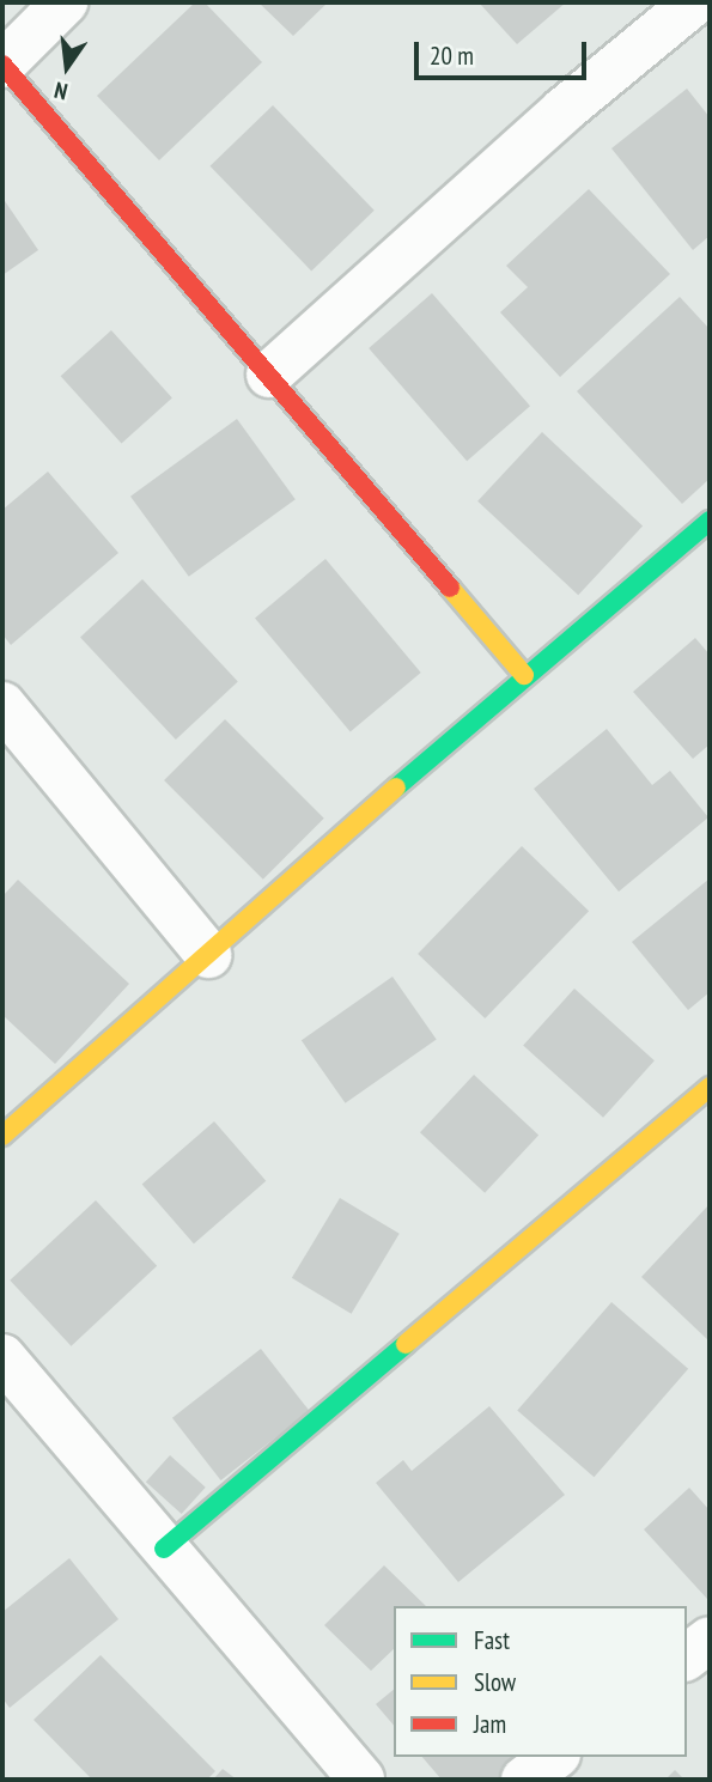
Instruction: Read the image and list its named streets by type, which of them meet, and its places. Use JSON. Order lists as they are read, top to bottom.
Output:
{
  "legend": ["Fast", "Slow", "Jam"],
  "scale_bar": "20 m",
  "north": "bottom"
}
